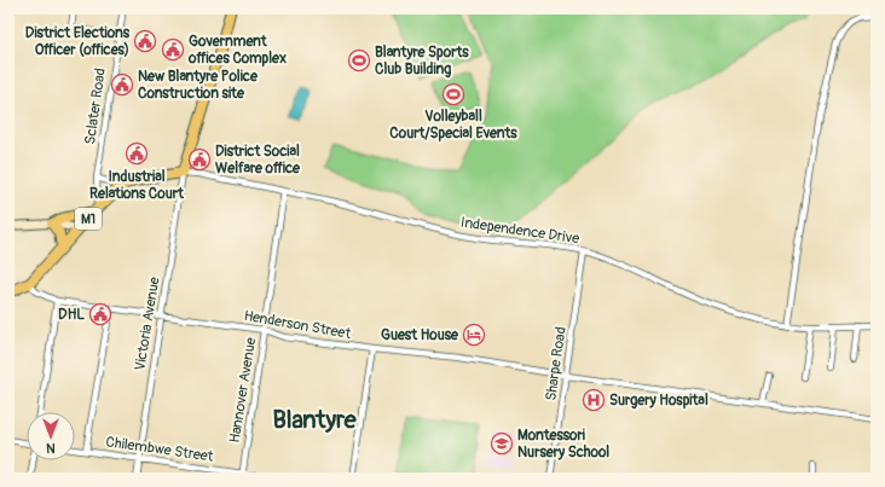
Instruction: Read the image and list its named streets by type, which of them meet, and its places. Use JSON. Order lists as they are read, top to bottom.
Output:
{
  "streets": {
    "highway": ["M1"],
    "street": [
      "Sclater Road",
      "Independence Drive",
      "Victoria Avenue",
      "Henderson Street",
      "Sharpe Road",
      "Hannover Avenue",
      "Chilembwe Street"
    ]
  },
  "crossings": [
    ["Sclater Road", "M1"],
    ["M1", "Independence Drive"],
    ["M1", "Victoria Avenue"],
    ["M1", "Henderson Street"],
    ["Independence Drive", "Victoria Avenue"],
    ["Independence Drive", "Sharpe Road"],
    ["Independence Drive", "Hannover Avenue"],
    ["Victoria Avenue", "Henderson Street"],
    ["Victoria Avenue", "Chilembwe Street"],
    ["Henderson Street", "Sharpe Road"],
    ["Henderson Street", "Hannover Avenue"],
    ["Hannover Avenue", "Chilembwe Street"]
  ],
  "districts": ["Blantyre"],
  "places": {
    "public building": [
      "District Elections Officer (offices)",
      "Government offices Complex",
      "New Blantyre Police Construction site",
      "Industrial Relations Court",
      "District Social Welfare office",
      "DHL"
    ],
    "sports": ["Blantyre Sports Club Building", "Volleyball Court/Special Events"],
    "hotel": ["Guest House"],
    "hospital": ["Surgery Hospital"],
    "school or university": ["Montessori Nursery School"]
  },
  "north": "bottom"
}
